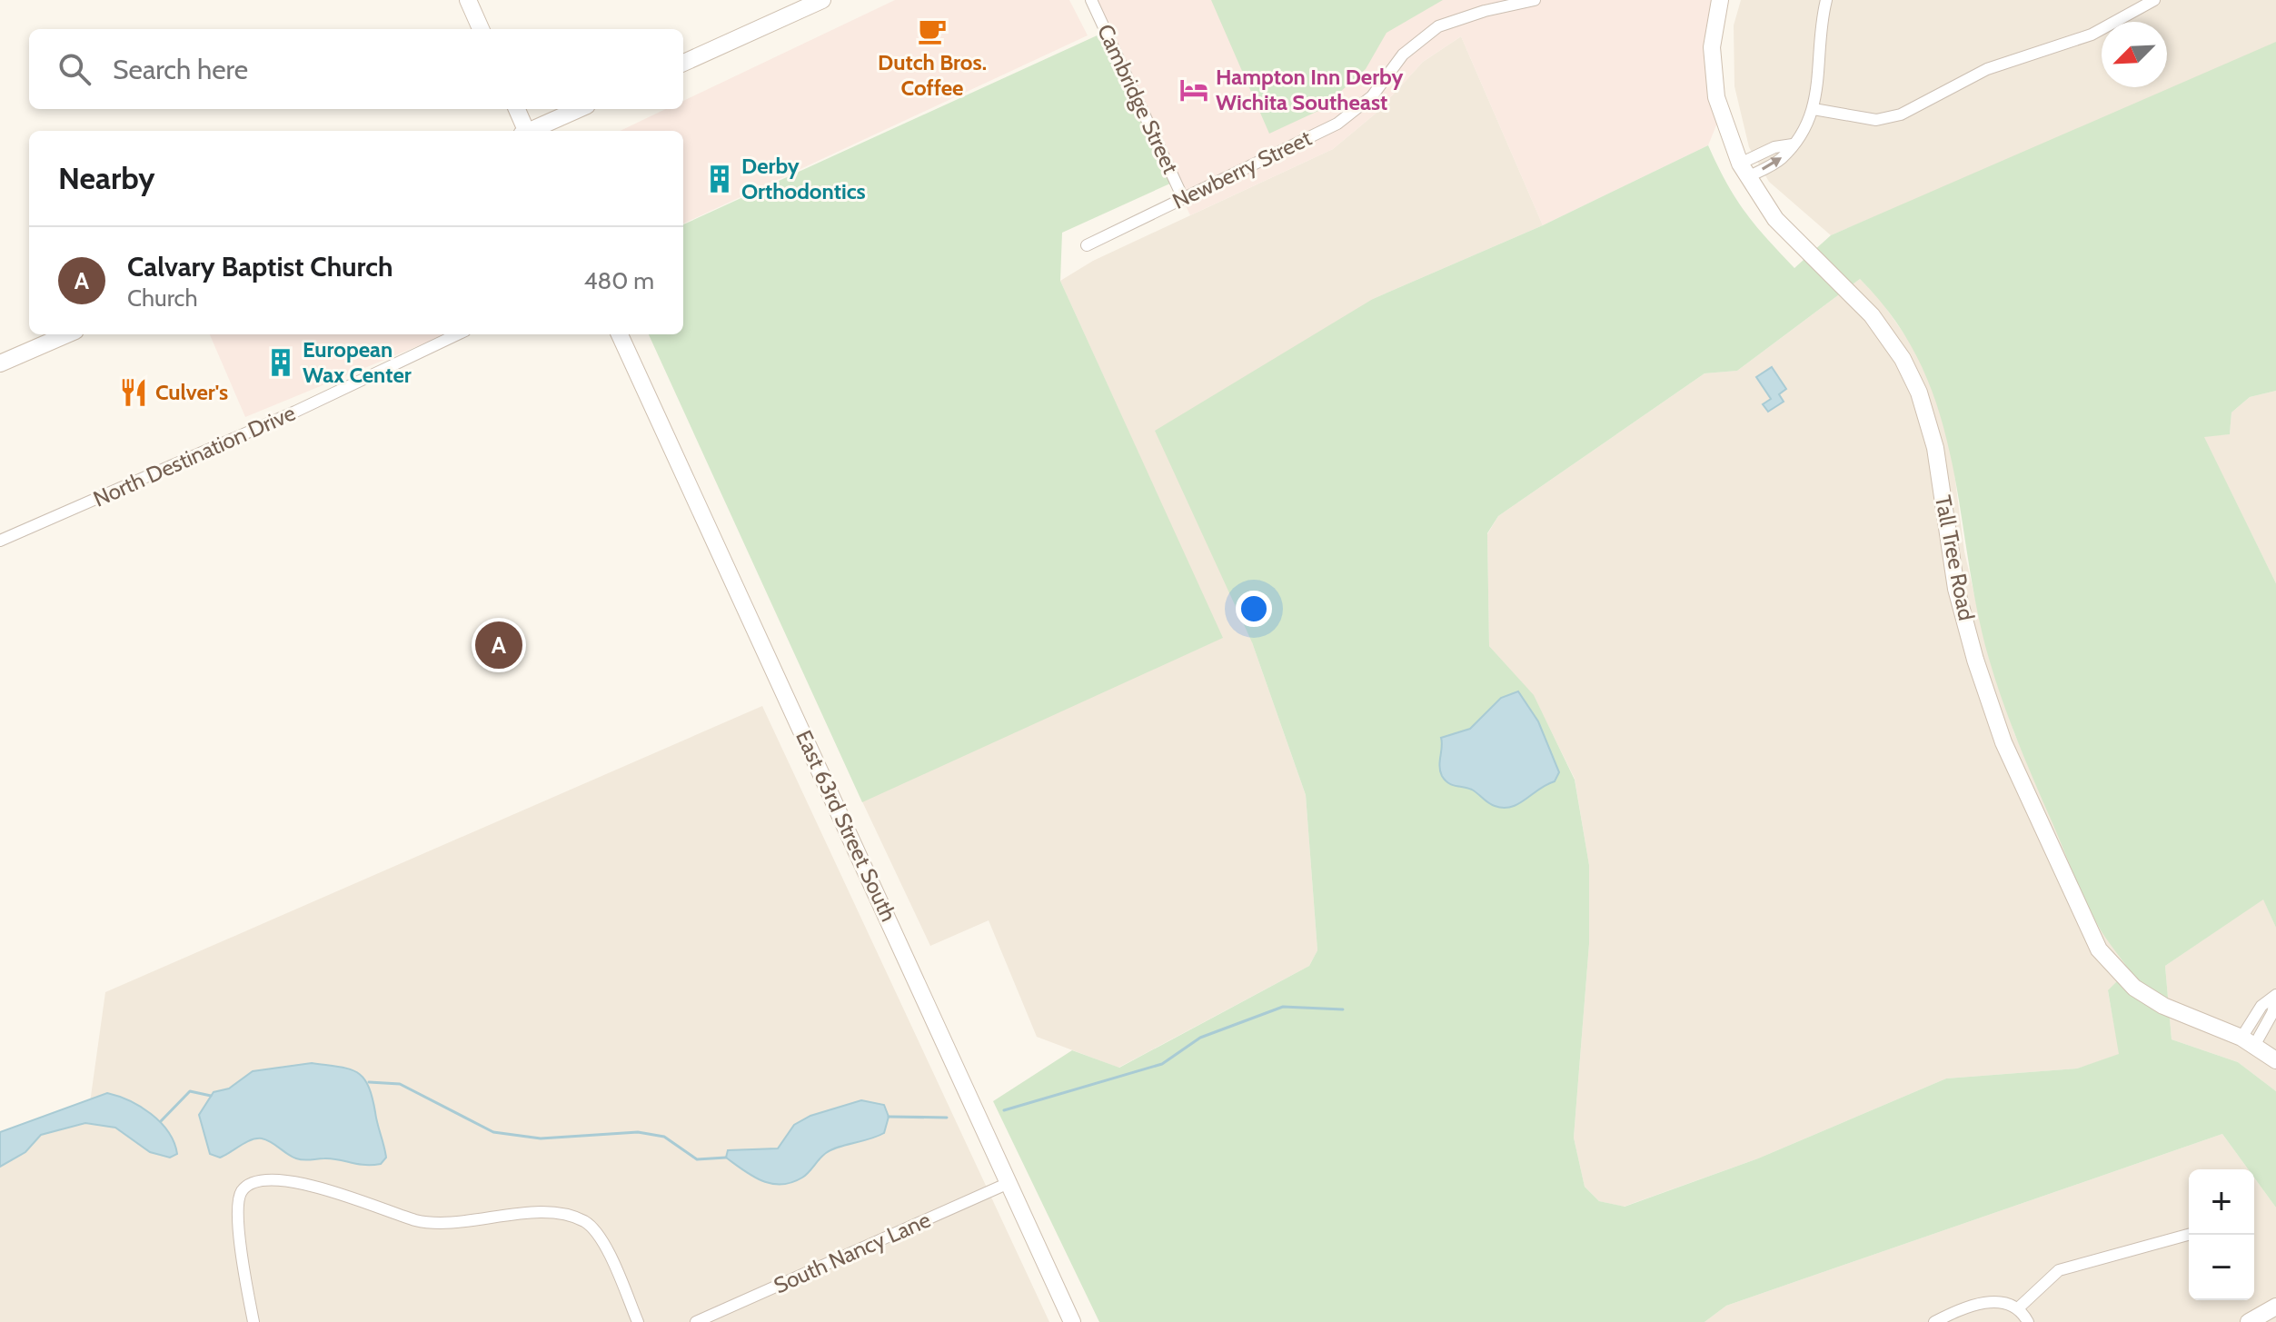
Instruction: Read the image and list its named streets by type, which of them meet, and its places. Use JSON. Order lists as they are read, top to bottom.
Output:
{
  "streets": {
    "main road": ["Tall Tree Road", "East 63rd Street South"],
    "street": [
      "Cambridge Street",
      "Newberry Street",
      "North Destination Drive",
      "South Nancy Lane"
    ]
  },
  "crossings": [
    ["Cambridge Street", "Newberry Street"],
    ["East 63rd Street South", "South Nancy Lane"]
  ],
  "places": {
    "cafe": ["Dutch Bros. Coffee"],
    "hotel": ["Hampton Inn Derby Wichita Southeast"],
    "building": ["Derby Orthodontics", "European Wax Center"],
    "restaurant": ["Culver's"]
  },
  "north": "bottom left",
  "page": {
    "search": "Search here",
    "heading": "Nearby",
    "list": [
      {
        "mark": "A",
        "name": "Calvary Baptist Church",
        "note": "Church",
        "value": "480 m"
      }
    ],
    "pins": "A",
    "map_buttons": ["+", "−"]
  }
}
